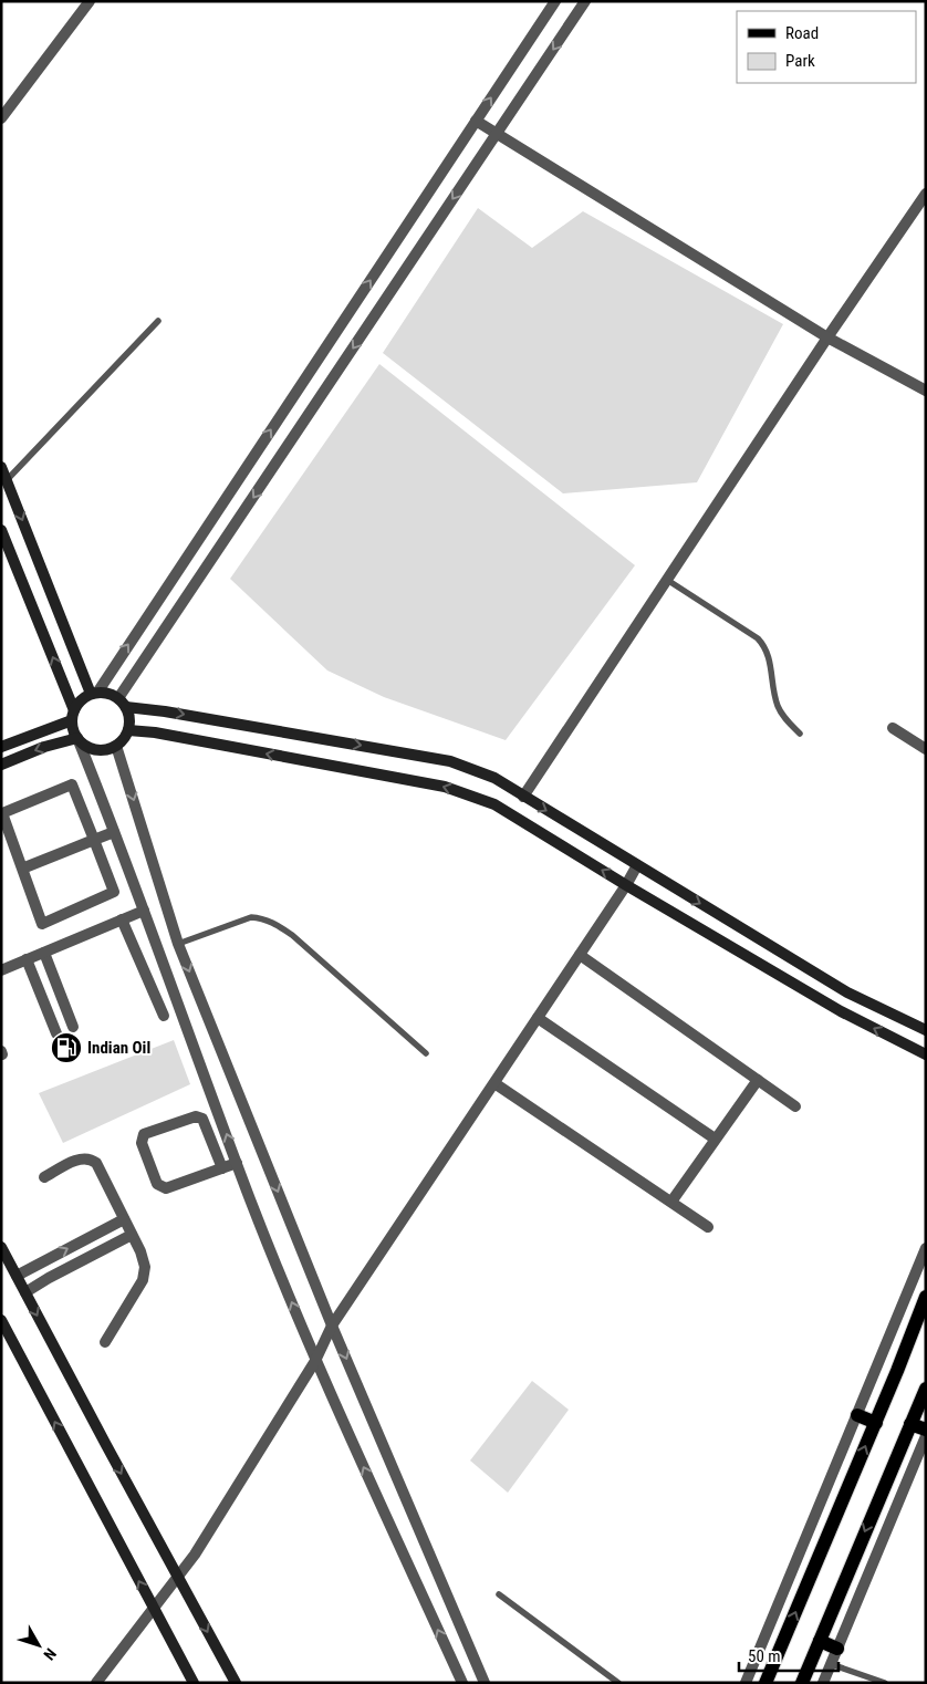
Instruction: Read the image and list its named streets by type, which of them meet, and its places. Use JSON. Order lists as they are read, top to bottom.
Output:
{
  "places": {
    "fuel station": ["Indian Oil"]
  },
  "legend": ["Road", "Park"],
  "scale_bar": "50 m",
  "north": "bottom right"
}
